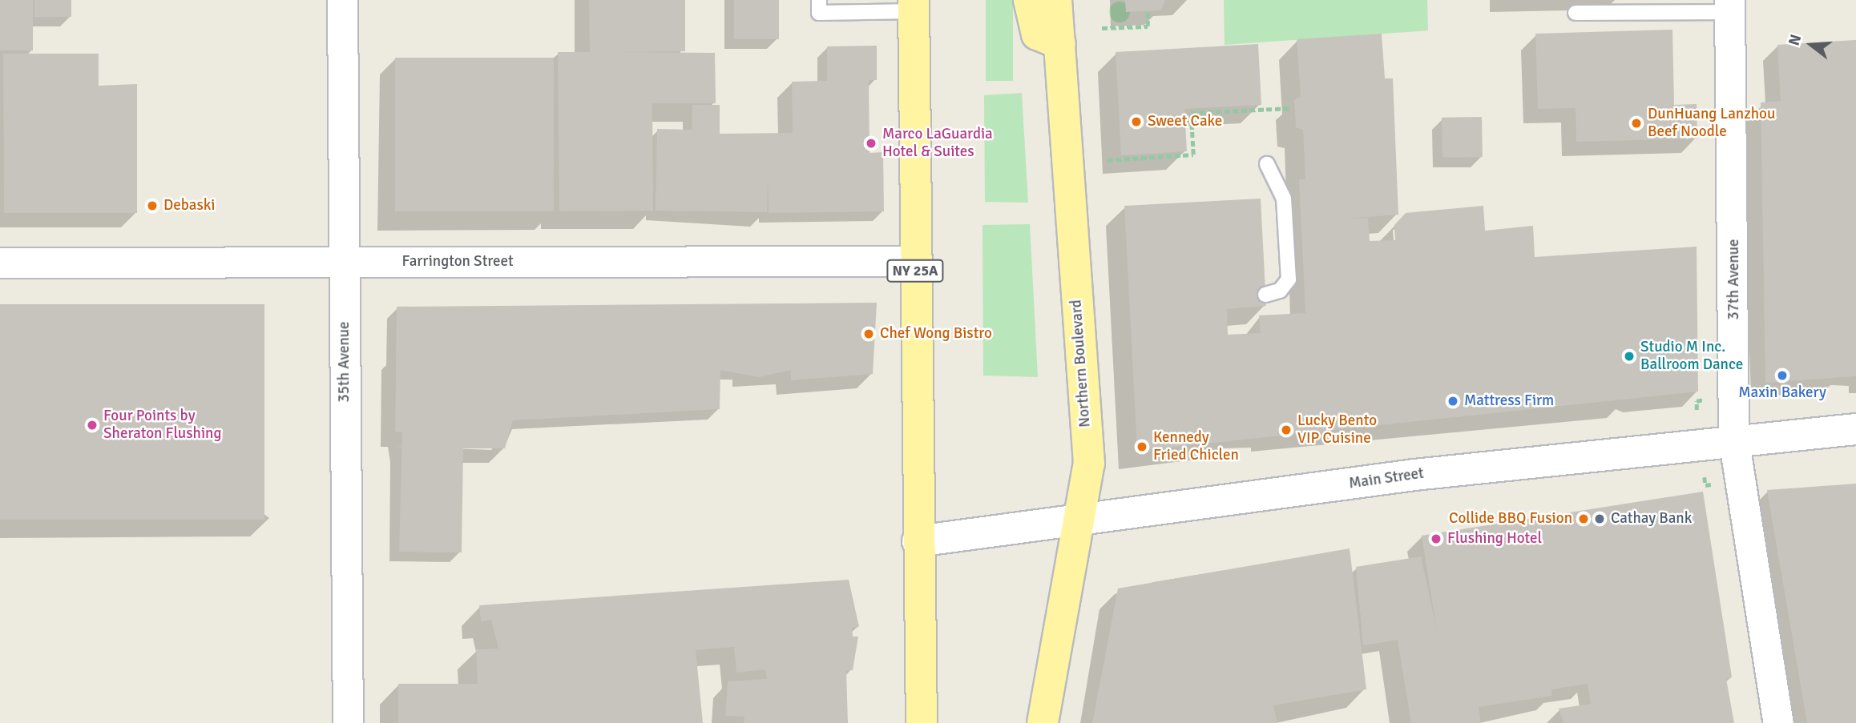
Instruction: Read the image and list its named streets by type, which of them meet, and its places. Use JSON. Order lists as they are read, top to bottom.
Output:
{
  "streets": {
    "main road": ["NY 25A", "Northern Boulevard", "Main Street"],
    "street": ["Farrington Street", "37th Avenue", "35th Avenue"]
  },
  "crossings": [
    ["Farrington Street", "NY 25A"],
    ["Farrington Street", "35th Avenue"],
    ["NY 25A", "Main Street"],
    ["37th Avenue", "Main Street"],
    ["Northern Boulevard", "Main Street"]
  ],
  "places": [
    "Sweet Cake",
    "DunHuang Lanzhou Beef Noodle",
    "Marco LaGuardia Hotel & Suites",
    "Debaski",
    "Chef Wong Bistro",
    "Studio M Inc. Ballroom Dance",
    "Maxin Bakery",
    "Mattress Firm",
    "Four Points by Sheraton Flushing",
    "Lucky Bento VIP Cuisine",
    "Kennedy Fried Chiclen",
    "Collide BBQ Fusion",
    "Cathay Bank",
    "Flushing Hotel"
  ],
  "north": "left"
}
